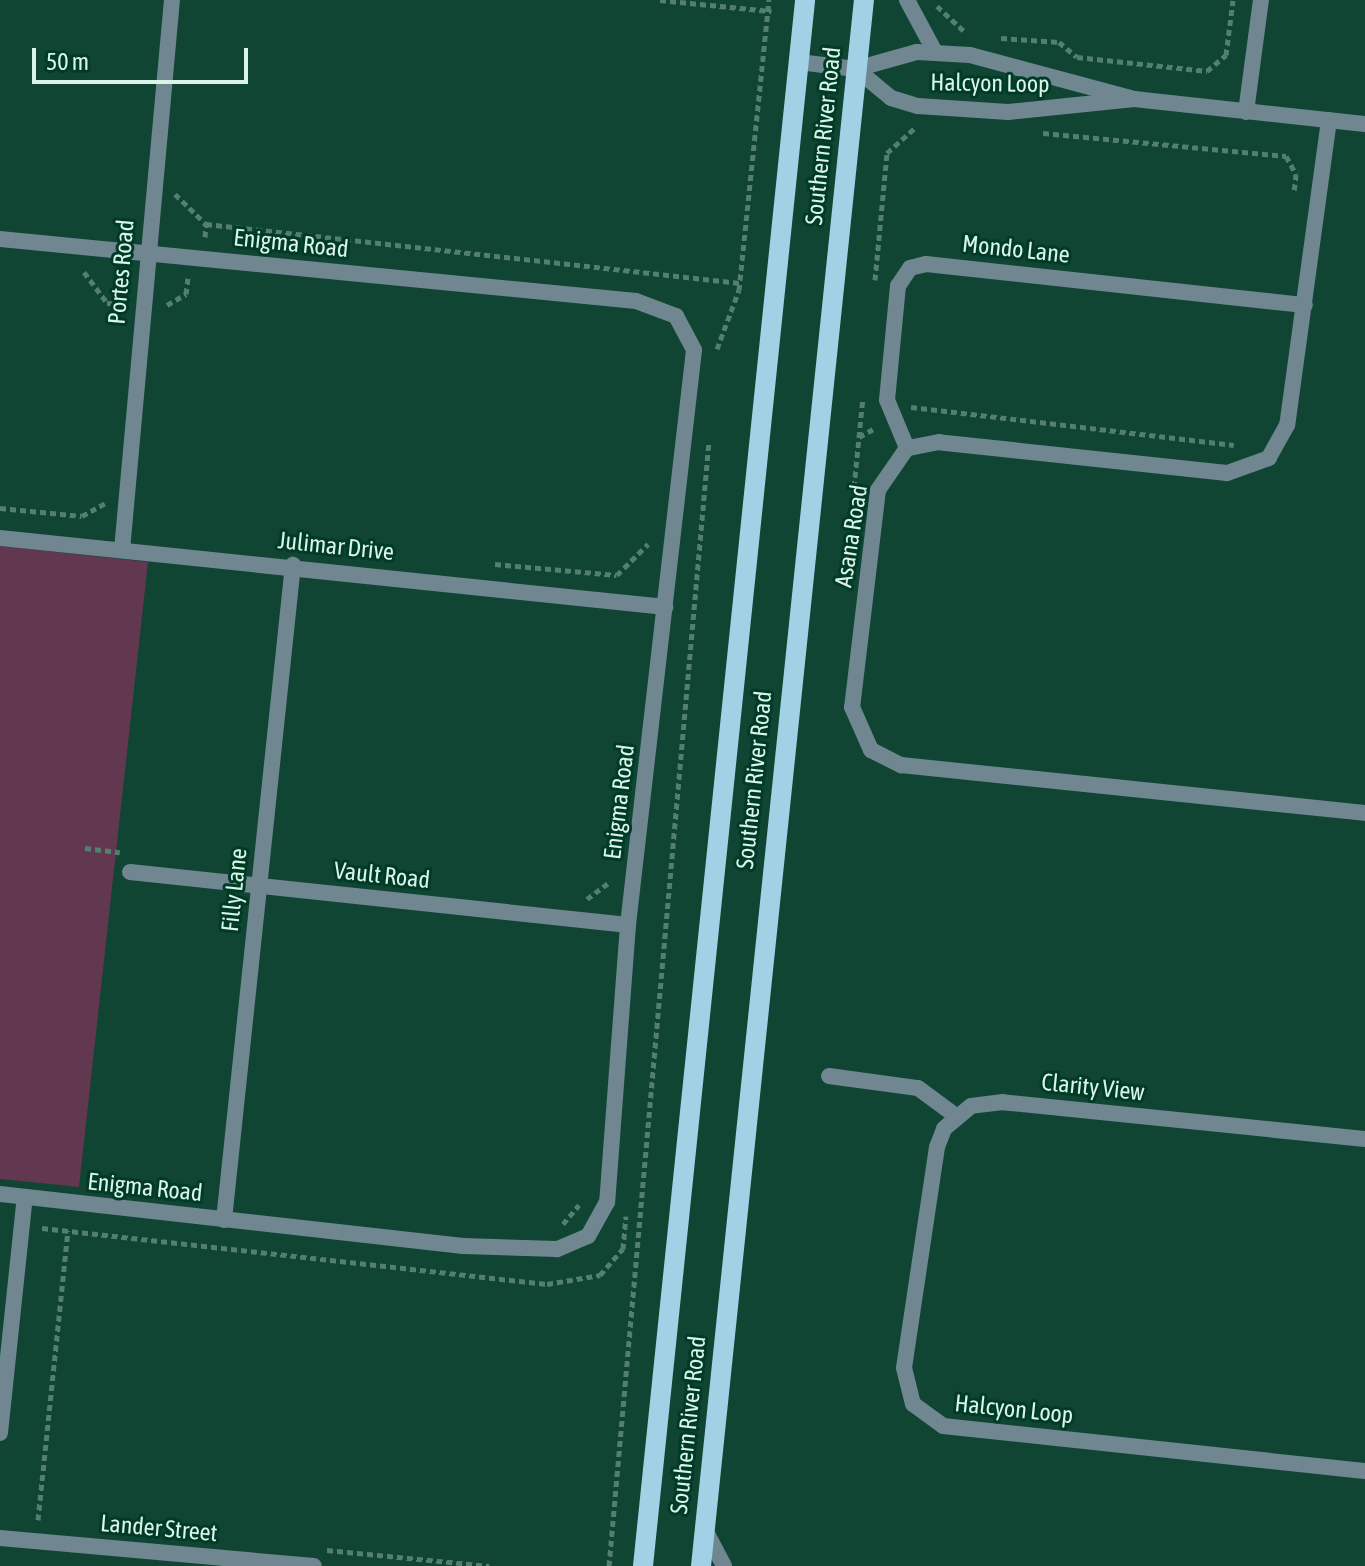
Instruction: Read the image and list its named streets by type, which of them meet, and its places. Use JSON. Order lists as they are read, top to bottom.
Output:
{
  "streets": {
    "main road": ["Southern River Road"],
    "street": [
      "Halcyon Loop",
      "Enigma Road",
      "Mondo Lane",
      "Portes Road",
      "Asana Road",
      "Julimar Drive",
      "Vault Road",
      "Filly Lane",
      "Clarity View",
      "Lander Street"
    ]
  },
  "crossings": [
    ["Halcyon Loop", "Southern River Road"],
    ["Halcyon Loop", "Clarity View"],
    ["Enigma Road", "Portes Road"],
    ["Enigma Road", "Julimar Drive"],
    ["Enigma Road", "Vault Road"],
    ["Enigma Road", "Filly Lane"],
    ["Portes Road", "Julimar Drive"],
    ["Julimar Drive", "Filly Lane"],
    ["Vault Road", "Filly Lane"]
  ],
  "scale_bar": "50 m"
}
